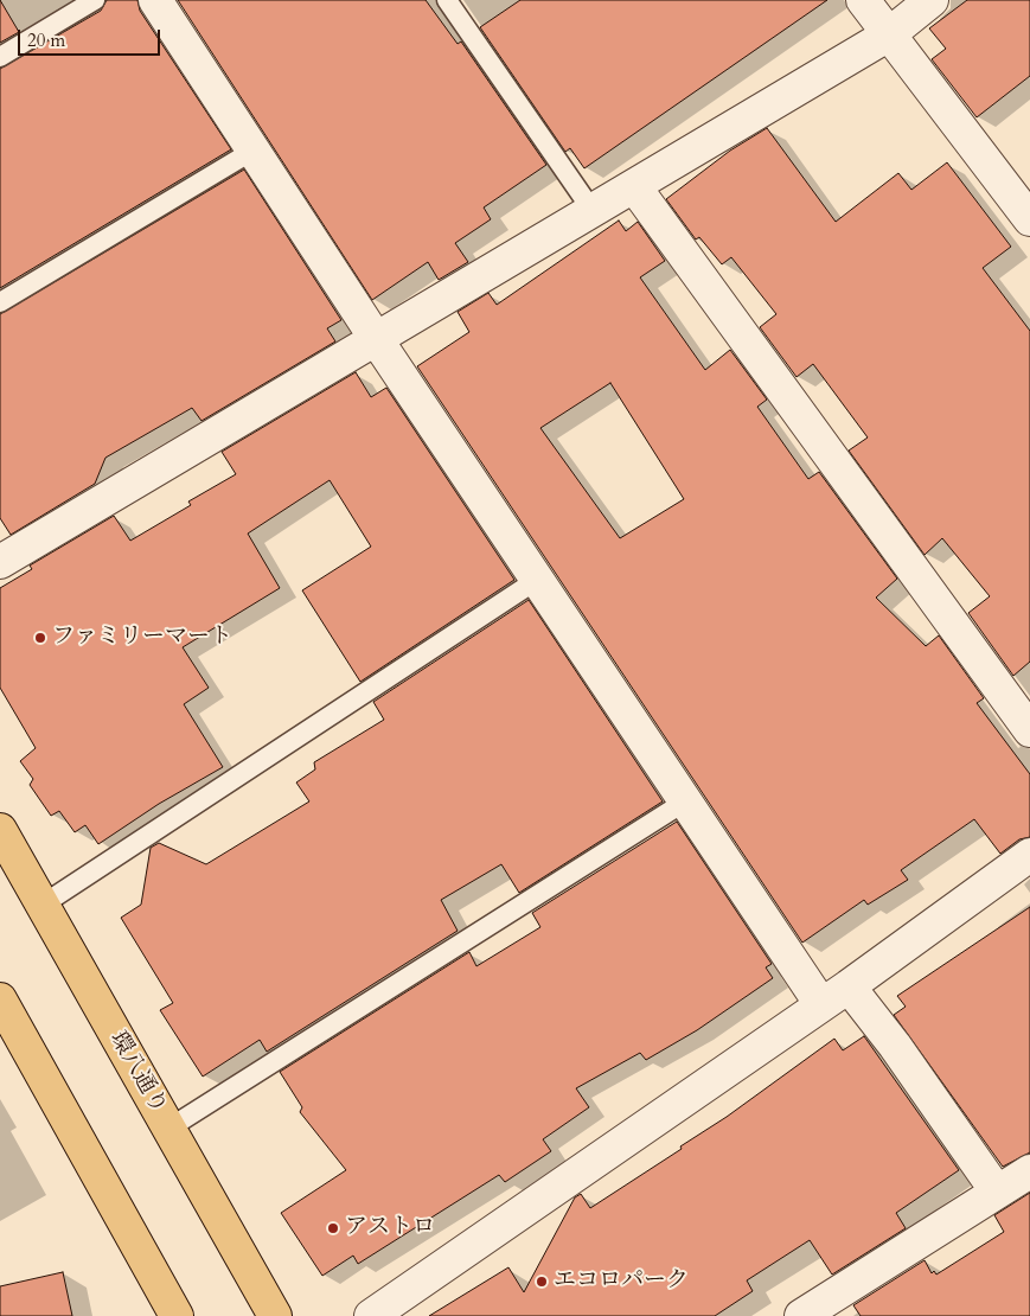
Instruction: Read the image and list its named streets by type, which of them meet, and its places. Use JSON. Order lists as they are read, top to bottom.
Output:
{
  "streets": {
    "main road": ["環八通り"]
  },
  "places": ["ファミリーマート", "アストロ", "エコロパーク"],
  "scale_bar": "20 m"
}
